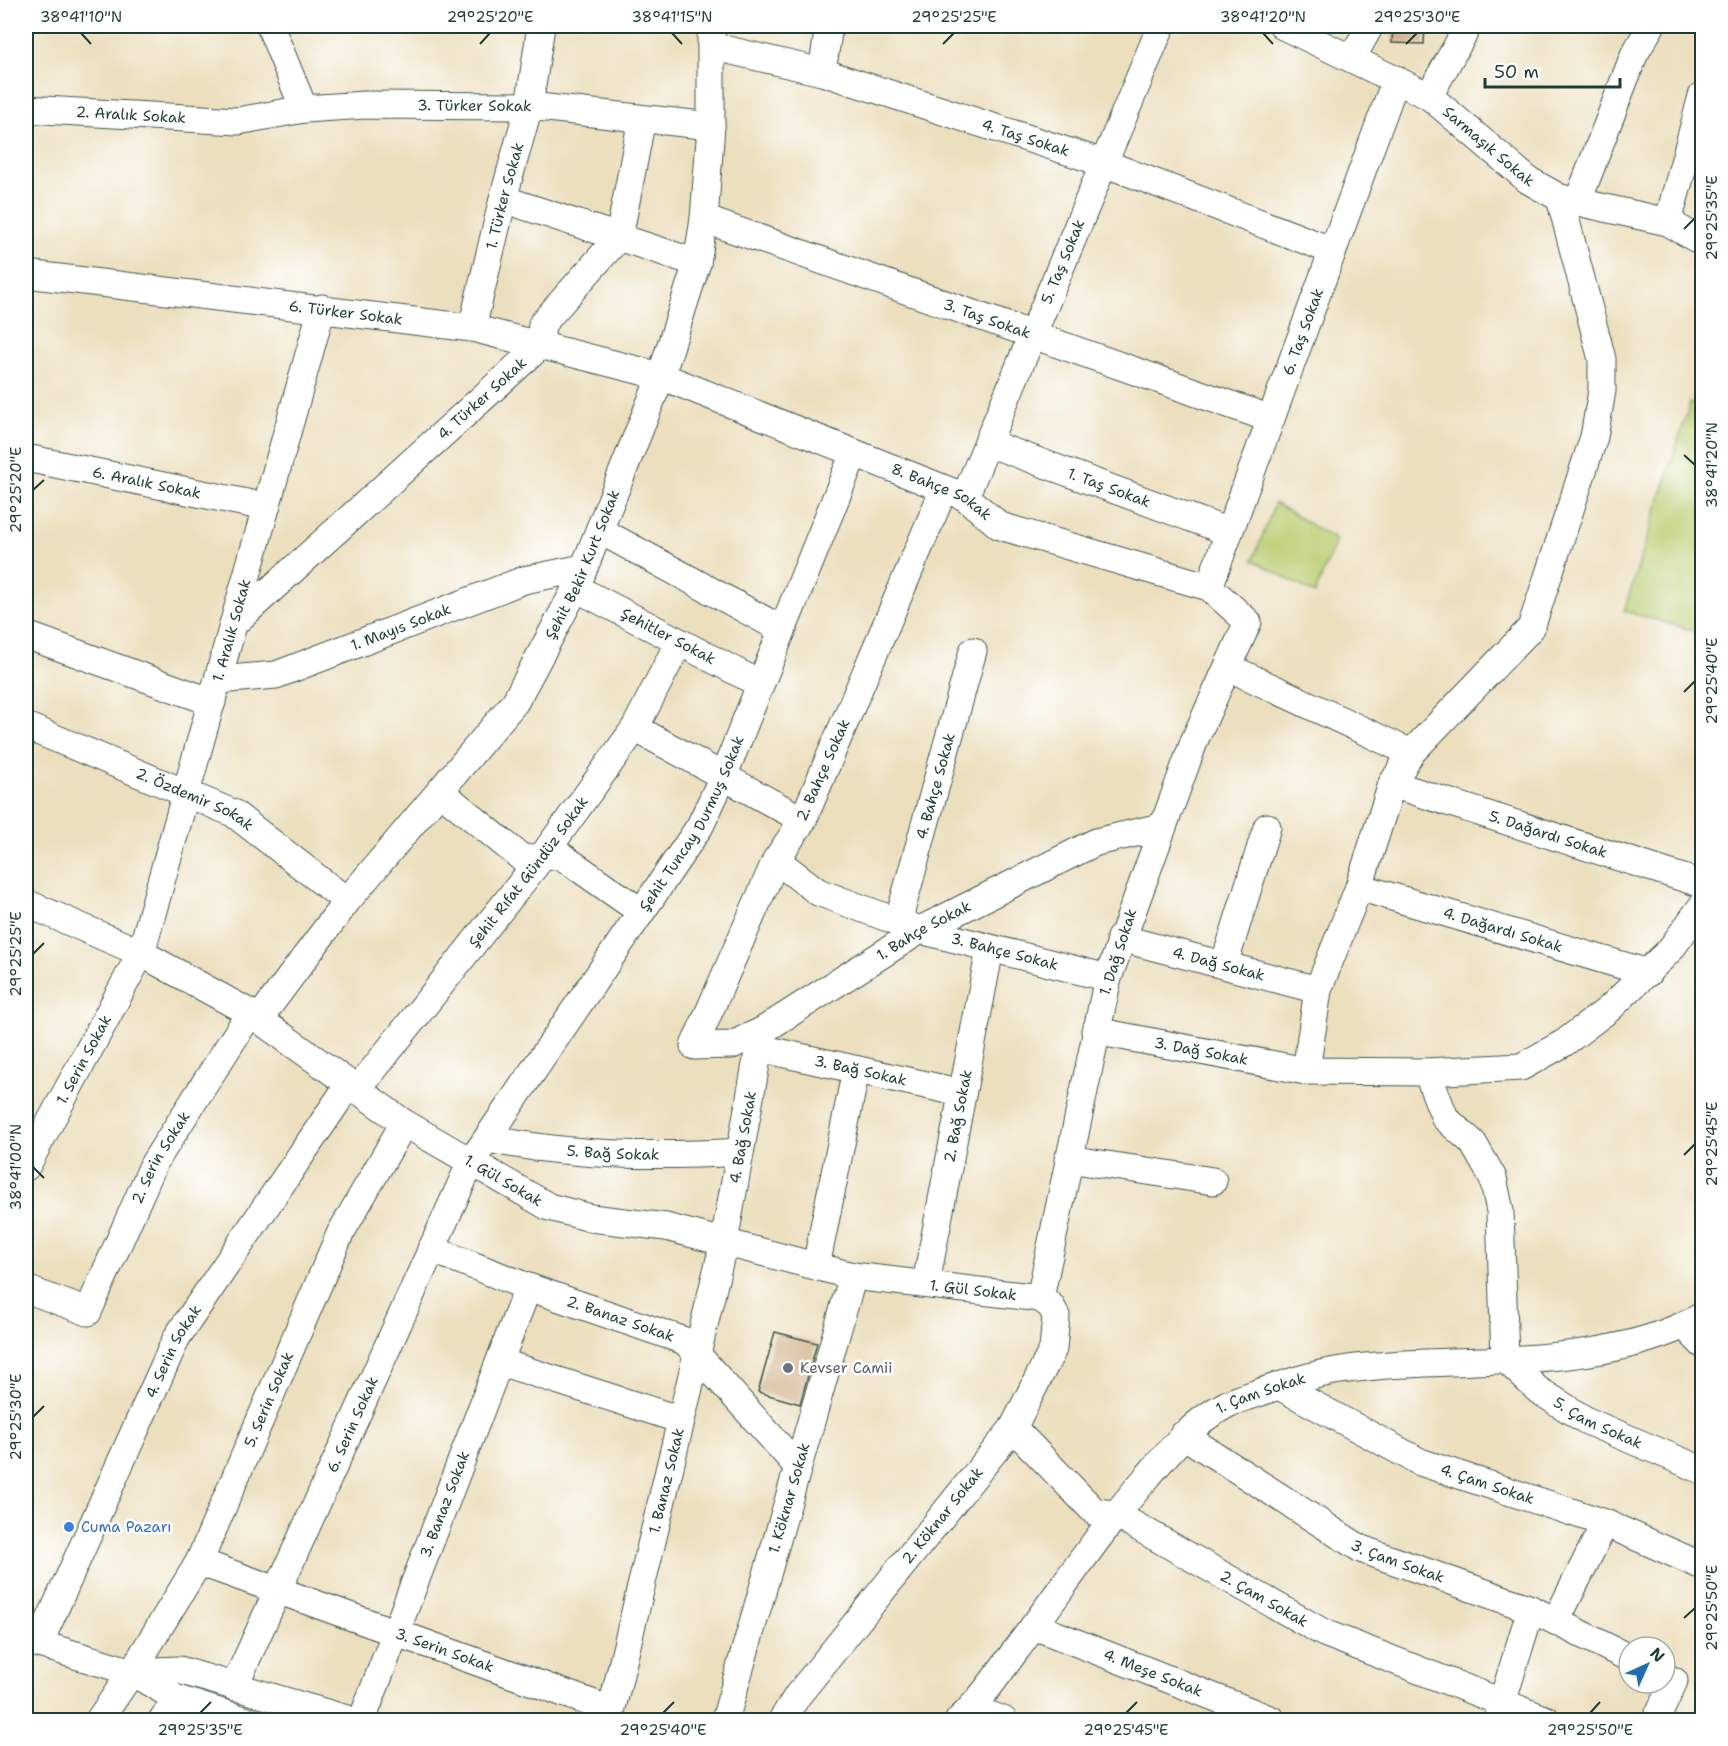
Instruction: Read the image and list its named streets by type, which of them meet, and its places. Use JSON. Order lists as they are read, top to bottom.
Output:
{
  "streets": {
    "street": [
      "3. Türker Sokak",
      "2. Aralık Sokak",
      "4. Taş Sokak",
      "Sarmaşık Sokak",
      "1. Türker Sokak",
      "5. Taş Sokak",
      "6. Türker Sokak",
      "3. Taş Sokak",
      "6. Taş Sokak",
      "4. Türker Sokak",
      "6. Aralık Sokak",
      "1. Taş Sokak",
      "8. Bahçe Sokak",
      "Şehit Bekir Kurt Sokak",
      "1. Mayıs Sokak",
      "1. Aralık Sokak",
      "Şehitler Sokak",
      "2. Bahçe Sokak",
      "4. Bahçe Sokak",
      "2. Özdemir Sokak",
      "Şehit Tuncay Durmuş Sokak",
      "5. Dağardı Sokak",
      "Şehit Rıfat Gündüz Sokak",
      "4. Dağardı Sokak",
      "1. Bahçe Sokak",
      "3. Bahçe Sokak",
      "1. Dağ Sokak",
      "4. Dağ Sokak",
      "3. Dağ Sokak",
      "1. Serin Sokak",
      "3. Bağ Sokak",
      "2. Bağ Sokak",
      "4. Bağ Sokak",
      "5. Bağ Sokak",
      "2. Serin Sokak",
      "1. Gül Sokak",
      "2. Banaz Sokak",
      "4. Serin Sokak",
      "1. Çam Sokak",
      "5. Serin Sokak",
      "5. Çam Sokak",
      "6. Serin Sokak",
      "1. Banaz Sokak",
      "4. Çam Sokak",
      "1. Köknar Sokak",
      "3. Banaz Sokak",
      "2. Köknar Sokak",
      "3. Çam Sokak",
      "2. Çam Sokak",
      "3. Serin Sokak",
      "4. Meşe Sokak"
    ]
  },
  "crossings": [
    ["3. Türker Sokak", "2. Aralık Sokak"],
    ["3. Türker Sokak", "1. Türker Sokak"],
    ["3. Türker Sokak", "Şehit Bekir Kurt Sokak"],
    ["4. Taş Sokak", "5. Taş Sokak"],
    ["4. Taş Sokak", "6. Taş Sokak"],
    ["4. Taş Sokak", "Şehit Bekir Kurt Sokak"],
    ["Sarmaşık Sokak", "6. Taş Sokak"],
    ["1. Türker Sokak", "6. Türker Sokak"],
    ["5. Taş Sokak", "3. Taş Sokak"],
    ["5. Taş Sokak", "1. Taş Sokak"],
    ["5. Taş Sokak", "8. Bahçe Sokak"],
    ["5. Taş Sokak", "2. Bahçe Sokak"],
    ["6. Türker Sokak", "4. Türker Sokak"],
    ["6. Türker Sokak", "8. Bahçe Sokak"],
    ["6. Türker Sokak", "Şehit Bekir Kurt Sokak"],
    ["6. Türker Sokak", "1. Aralık Sokak"],
    ["3. Taş Sokak", "6. Taş Sokak"],
    ["3. Taş Sokak", "Şehit Bekir Kurt Sokak"],
    ["6. Taş Sokak", "1. Taş Sokak"],
    ["6. Taş Sokak", "8. Bahçe Sokak"],
    ["4. Türker Sokak", "1. Aralık Sokak"],
    ["6. Aralık Sokak", "1. Aralık Sokak"],
    ["8. Bahçe Sokak", "Şehit Bekir Kurt Sokak"],
    ["8. Bahçe Sokak", "2. Bahçe Sokak"],
    ["8. Bahçe Sokak", "Şehit Tuncay Durmuş Sokak"],
    ["8. Bahçe Sokak", "1. Dağ Sokak"],
    ["Şehit Bekir Kurt Sokak", "1. Mayıs Sokak"],
    ["Şehit Bekir Kurt Sokak", "Şehitler Sokak"],
    ["Şehit Bekir Kurt Sokak", "2. Özdemir Sokak"],
    ["Şehit Bekir Kurt Sokak", "2. Serin Sokak"],
    ["Şehit Bekir Kurt Sokak", "1. Gül Sokak"],
    ["1. Mayıs Sokak", "1. Aralık Sokak"],
    ["1. Mayıs Sokak", "Şehitler Sokak"],
    ["1. Aralık Sokak", "2. Özdemir Sokak"],
    ["1. Aralık Sokak", "1. Serin Sokak"],
    ["1. Aralık Sokak", "1. Gül Sokak"],
    ["Şehitler Sokak", "Şehit Tuncay Durmuş Sokak"],
    ["Şehitler Sokak", "Şehit Rıfat Gündüz Sokak"],
    ["2. Bahçe Sokak", "1. Bahçe Sokak"],
    ["2. Bahçe Sokak", "3. Bahçe Sokak"],
    ["4. Bahçe Sokak", "1. Bahçe Sokak"],
    ["4. Bahçe Sokak", "3. Bahçe Sokak"],
    ["Şehit Tuncay Durmuş Sokak", "5. Bağ Sokak"],
    ["Şehit Tuncay Durmuş Sokak", "1. Gül Sokak"],
    ["Şehit Tuncay Durmuş Sokak", "6. Serin Sokak"],
    ["Şehit Rıfat Gündüz Sokak", "1. Gül Sokak"],
    ["Şehit Rıfat Gündüz Sokak", "4. Serin Sokak"],
    ["4. Dağardı Sokak", "3. Dağ Sokak"],
    ["1. Bahçe Sokak", "3. Bahçe Sokak"],
    ["1. Bahçe Sokak", "1. Dağ Sokak"],
    ["1. Bahçe Sokak", "3. Bağ Sokak"],
    ["1. Bahçe Sokak", "4. Bağ Sokak"],
    ["3. Bahçe Sokak", "1. Dağ Sokak"],
    ["3. Bahçe Sokak", "2. Bağ Sokak"],
    ["1. Dağ Sokak", "4. Dağ Sokak"],
    ["1. Dağ Sokak", "3. Dağ Sokak"],
    ["1. Dağ Sokak", "1. Gül Sokak"],
    ["1. Dağ Sokak", "2. Köknar Sokak"],
    ["1. Serin Sokak", "1. Gül Sokak"],
    ["3. Bağ Sokak", "2. Bağ Sokak"],
    ["3. Bağ Sokak", "4. Bağ Sokak"],
    ["2. Bağ Sokak", "1. Gül Sokak"],
    ["4. Bağ Sokak", "5. Bağ Sokak"],
    ["4. Bağ Sokak", "1. Gül Sokak"],
    ["4. Bağ Sokak", "1. Banaz Sokak"],
    ["2. Serin Sokak", "1. Gül Sokak"],
    ["1. Gül Sokak", "4. Serin Sokak"],
    ["1. Gül Sokak", "5. Serin Sokak"],
    ["1. Gül Sokak", "6. Serin Sokak"],
    ["1. Gül Sokak", "1. Banaz Sokak"],
    ["1. Gül Sokak", "1. Köknar Sokak"],
    ["1. Gül Sokak", "2. Köknar Sokak"],
    ["2. Banaz Sokak", "6. Serin Sokak"],
    ["2. Banaz Sokak", "1. Banaz Sokak"],
    ["2. Banaz Sokak", "1. Köknar Sokak"],
    ["2. Banaz Sokak", "3. Banaz Sokak"],
    ["1. Çam Sokak", "5. Çam Sokak"],
    ["1. Çam Sokak", "4. Çam Sokak"],
    ["1. Çam Sokak", "3. Çam Sokak"],
    ["1. Çam Sokak", "2. Çam Sokak"],
    ["1. Çam Sokak", "4. Meşe Sokak"],
    ["5. Serin Sokak", "3. Serin Sokak"],
    ["6. Serin Sokak", "3. Serin Sokak"],
    ["1. Banaz Sokak", "3. Serin Sokak"],
    ["3. Banaz Sokak", "3. Serin Sokak"],
    ["2. Köknar Sokak", "2. Çam Sokak"]
  ],
  "places": ["Kevser Camii", "Cuma Pazarı"],
  "scale_bar": "50 m",
  "north": "top right",
  "coordinates": [
    "38°41'10\"N",
    "29°25'20\"E",
    "38°41'15\"N",
    "29°25'25\"E",
    "38°41'20\"N",
    "29°25'30\"E",
    "29°25'35\"E",
    "29°25'40\"E",
    "29°25'45\"E",
    "38°41'00\"N",
    "29°25'50\"E"
  ]
}
